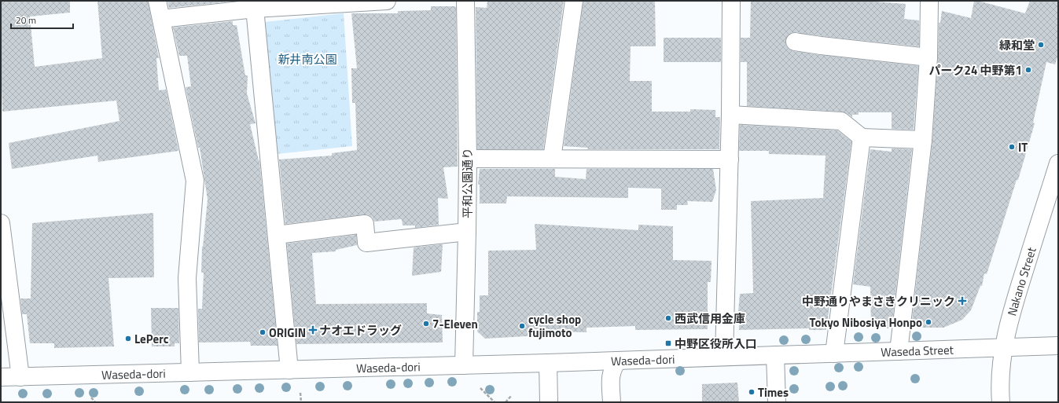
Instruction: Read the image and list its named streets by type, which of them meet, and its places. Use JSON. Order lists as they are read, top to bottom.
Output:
{
  "streets": {
    "street": [
      "平和公園通り",
      "Nakano Street",
      "Waseda Street",
      "Waseda-dori"
    ]
  },
  "crossings": [
    ["平和公園通り", "Waseda-dori"],
    ["Nakano Street", "Waseda Street"],
    ["Waseda Street", "Waseda-dori"]
  ],
  "parks": ["新井南公園"],
  "places": {
    "other": [
      "緑和堂",
      "パーク24 中野第1",
      "IT",
      "西武信用金庫",
      "Tokyo Nibosiya Honpo",
      "7-Eleven",
      "cycle shop fujimoto",
      "ORIGIN",
      "LePerc",
      "Times"
    ],
    "health": ["中野通りやまさきクリニック", "ナオエドラッグ"],
    "transit": ["中野区役所入口"]
  },
  "scale_bar": "20 m"
}
